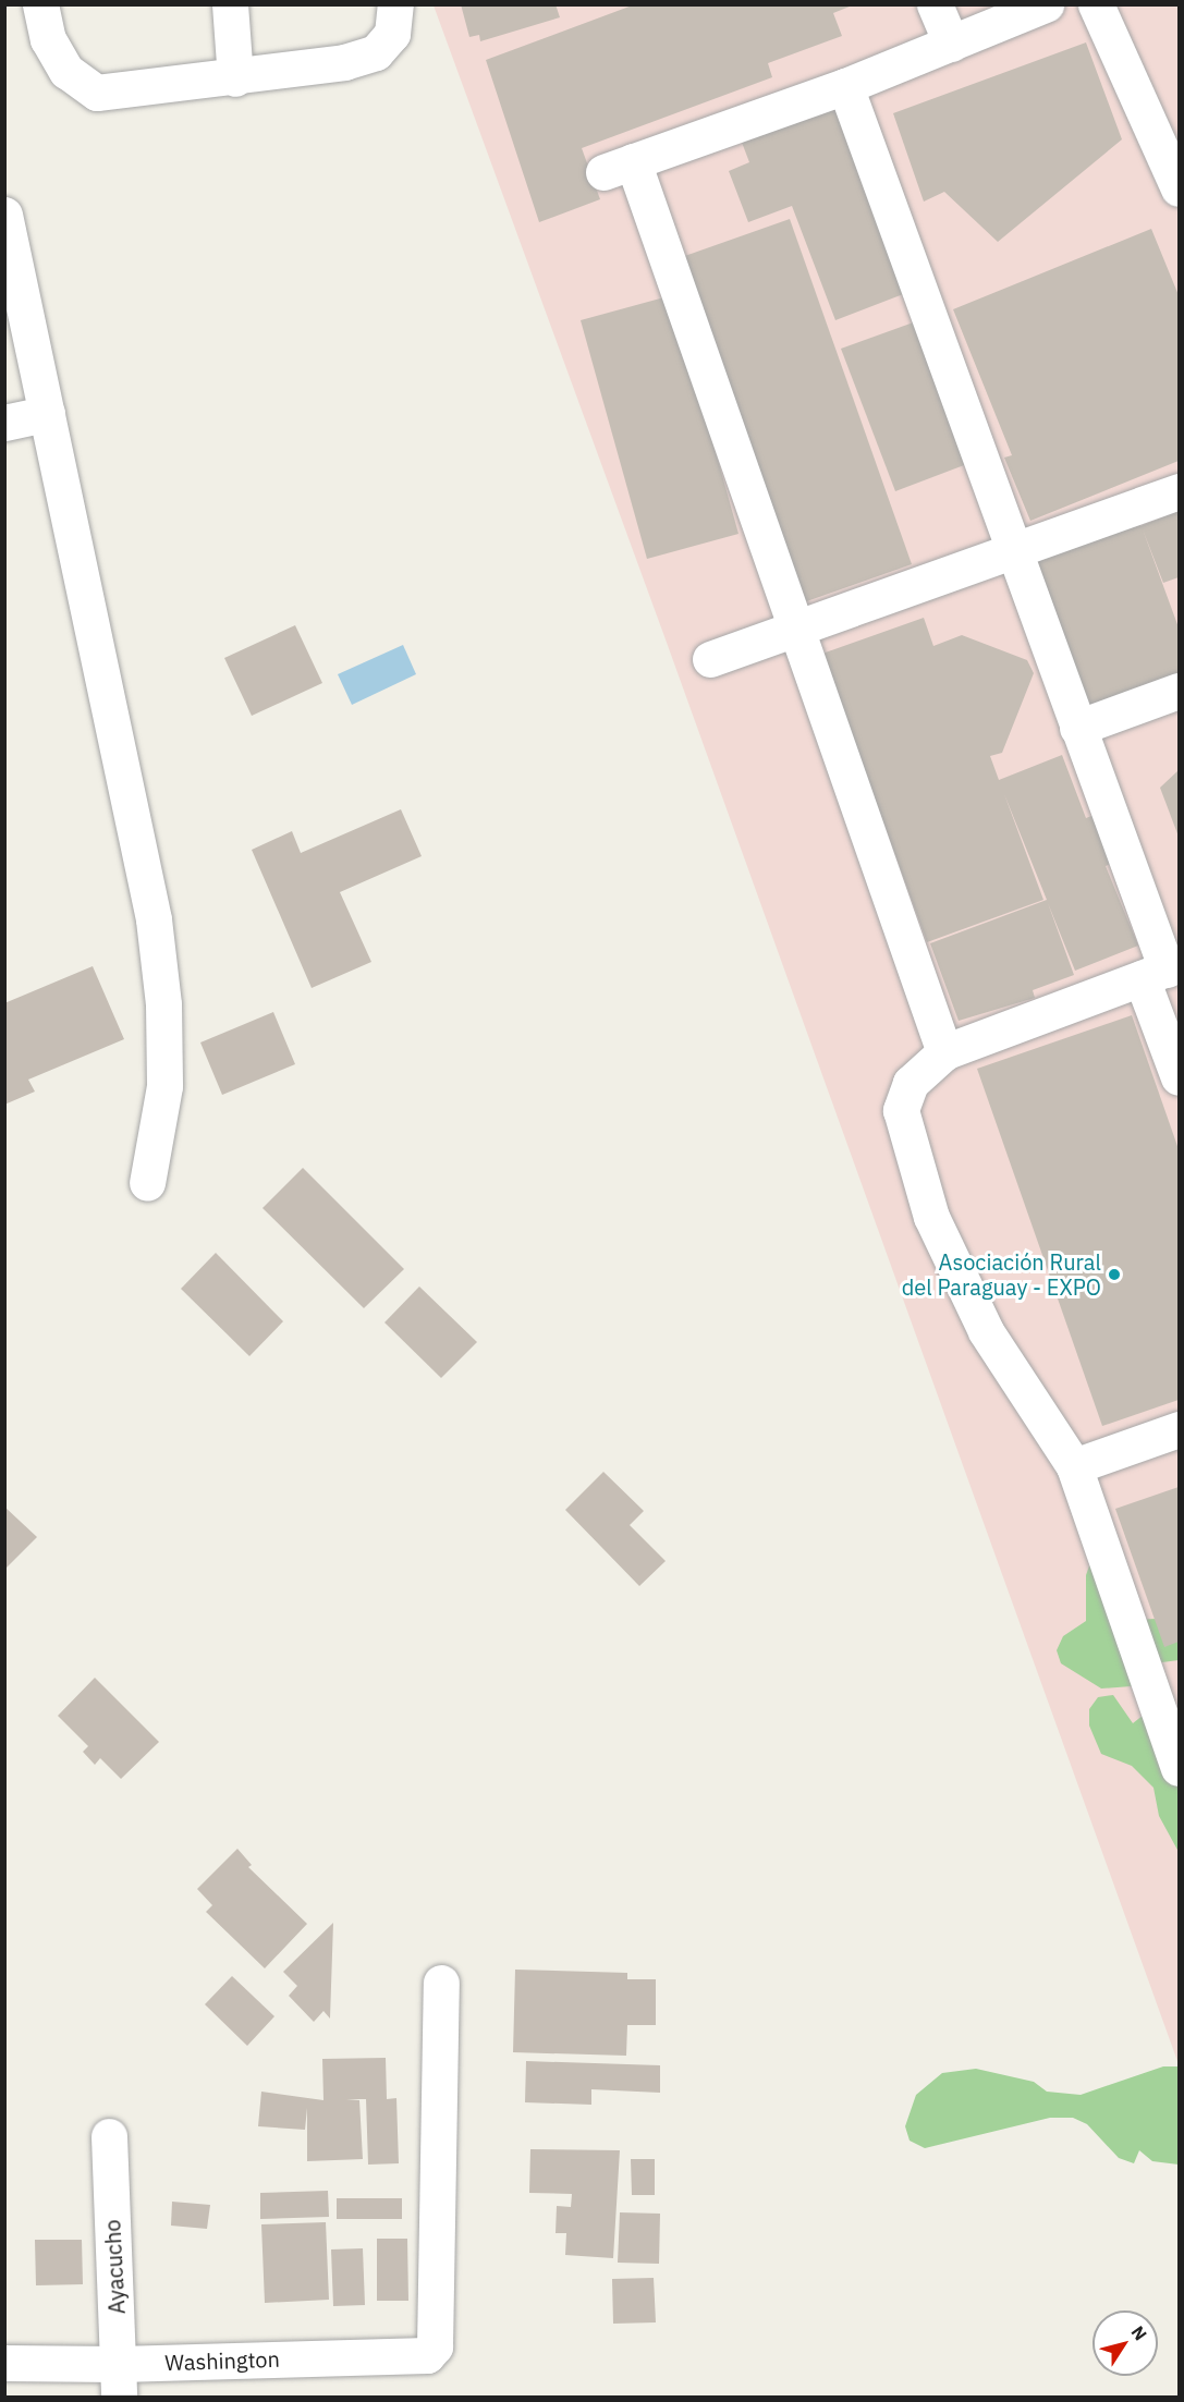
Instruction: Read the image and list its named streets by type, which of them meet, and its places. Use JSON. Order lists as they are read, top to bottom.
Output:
{
  "streets": {
    "street": ["Ayacucho", "Washington"]
  },
  "crossings": [
    ["Ayacucho", "Washington"]
  ],
  "places": ["Asociación Rural del Paraguay - EXPO"],
  "north": "top right"
}
